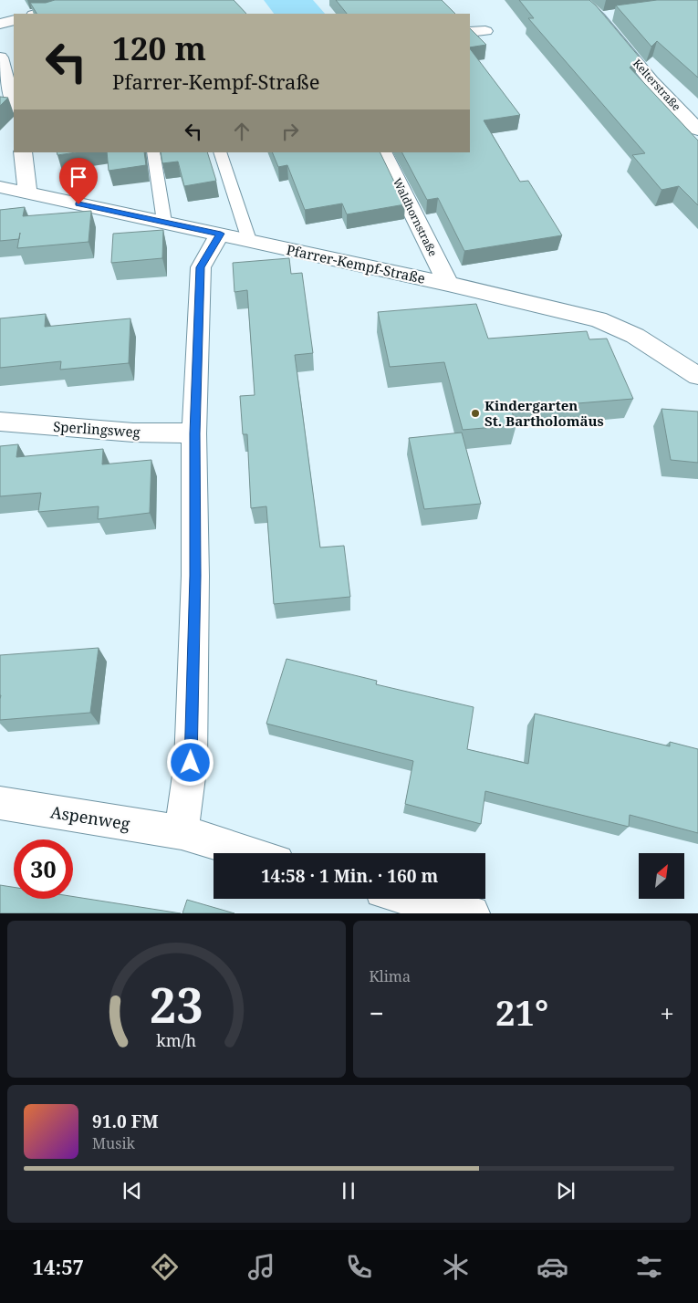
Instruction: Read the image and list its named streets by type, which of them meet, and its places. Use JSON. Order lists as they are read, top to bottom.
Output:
{
  "streets": {
    "street": [
      "Kelterstraße",
      "Waldhornstraße",
      "Pfarrer-Kempf-Straße",
      "Sperlingsweg",
      "Aspenweg"
    ]
  },
  "crossings": [
    ["Waldhornstraße", "Pfarrer-Kempf-Straße"]
  ],
  "places": ["Kindergarten St. Bartholomäus"],
  "north": "top right",
  "page": {
    "turn": ["120 m", "Pfarrer-Kempf-Straße"],
    "limit": "30",
    "trip": "14:58 · 1 Min. · 160 m",
    "tile": "Klima",
    "heat": ["−", "21°", "+"],
    "song": ["91.0 FM", "Musik"],
    "tabs": "14:57",
    "gauge": ["23", "km/h"]
  }
}
